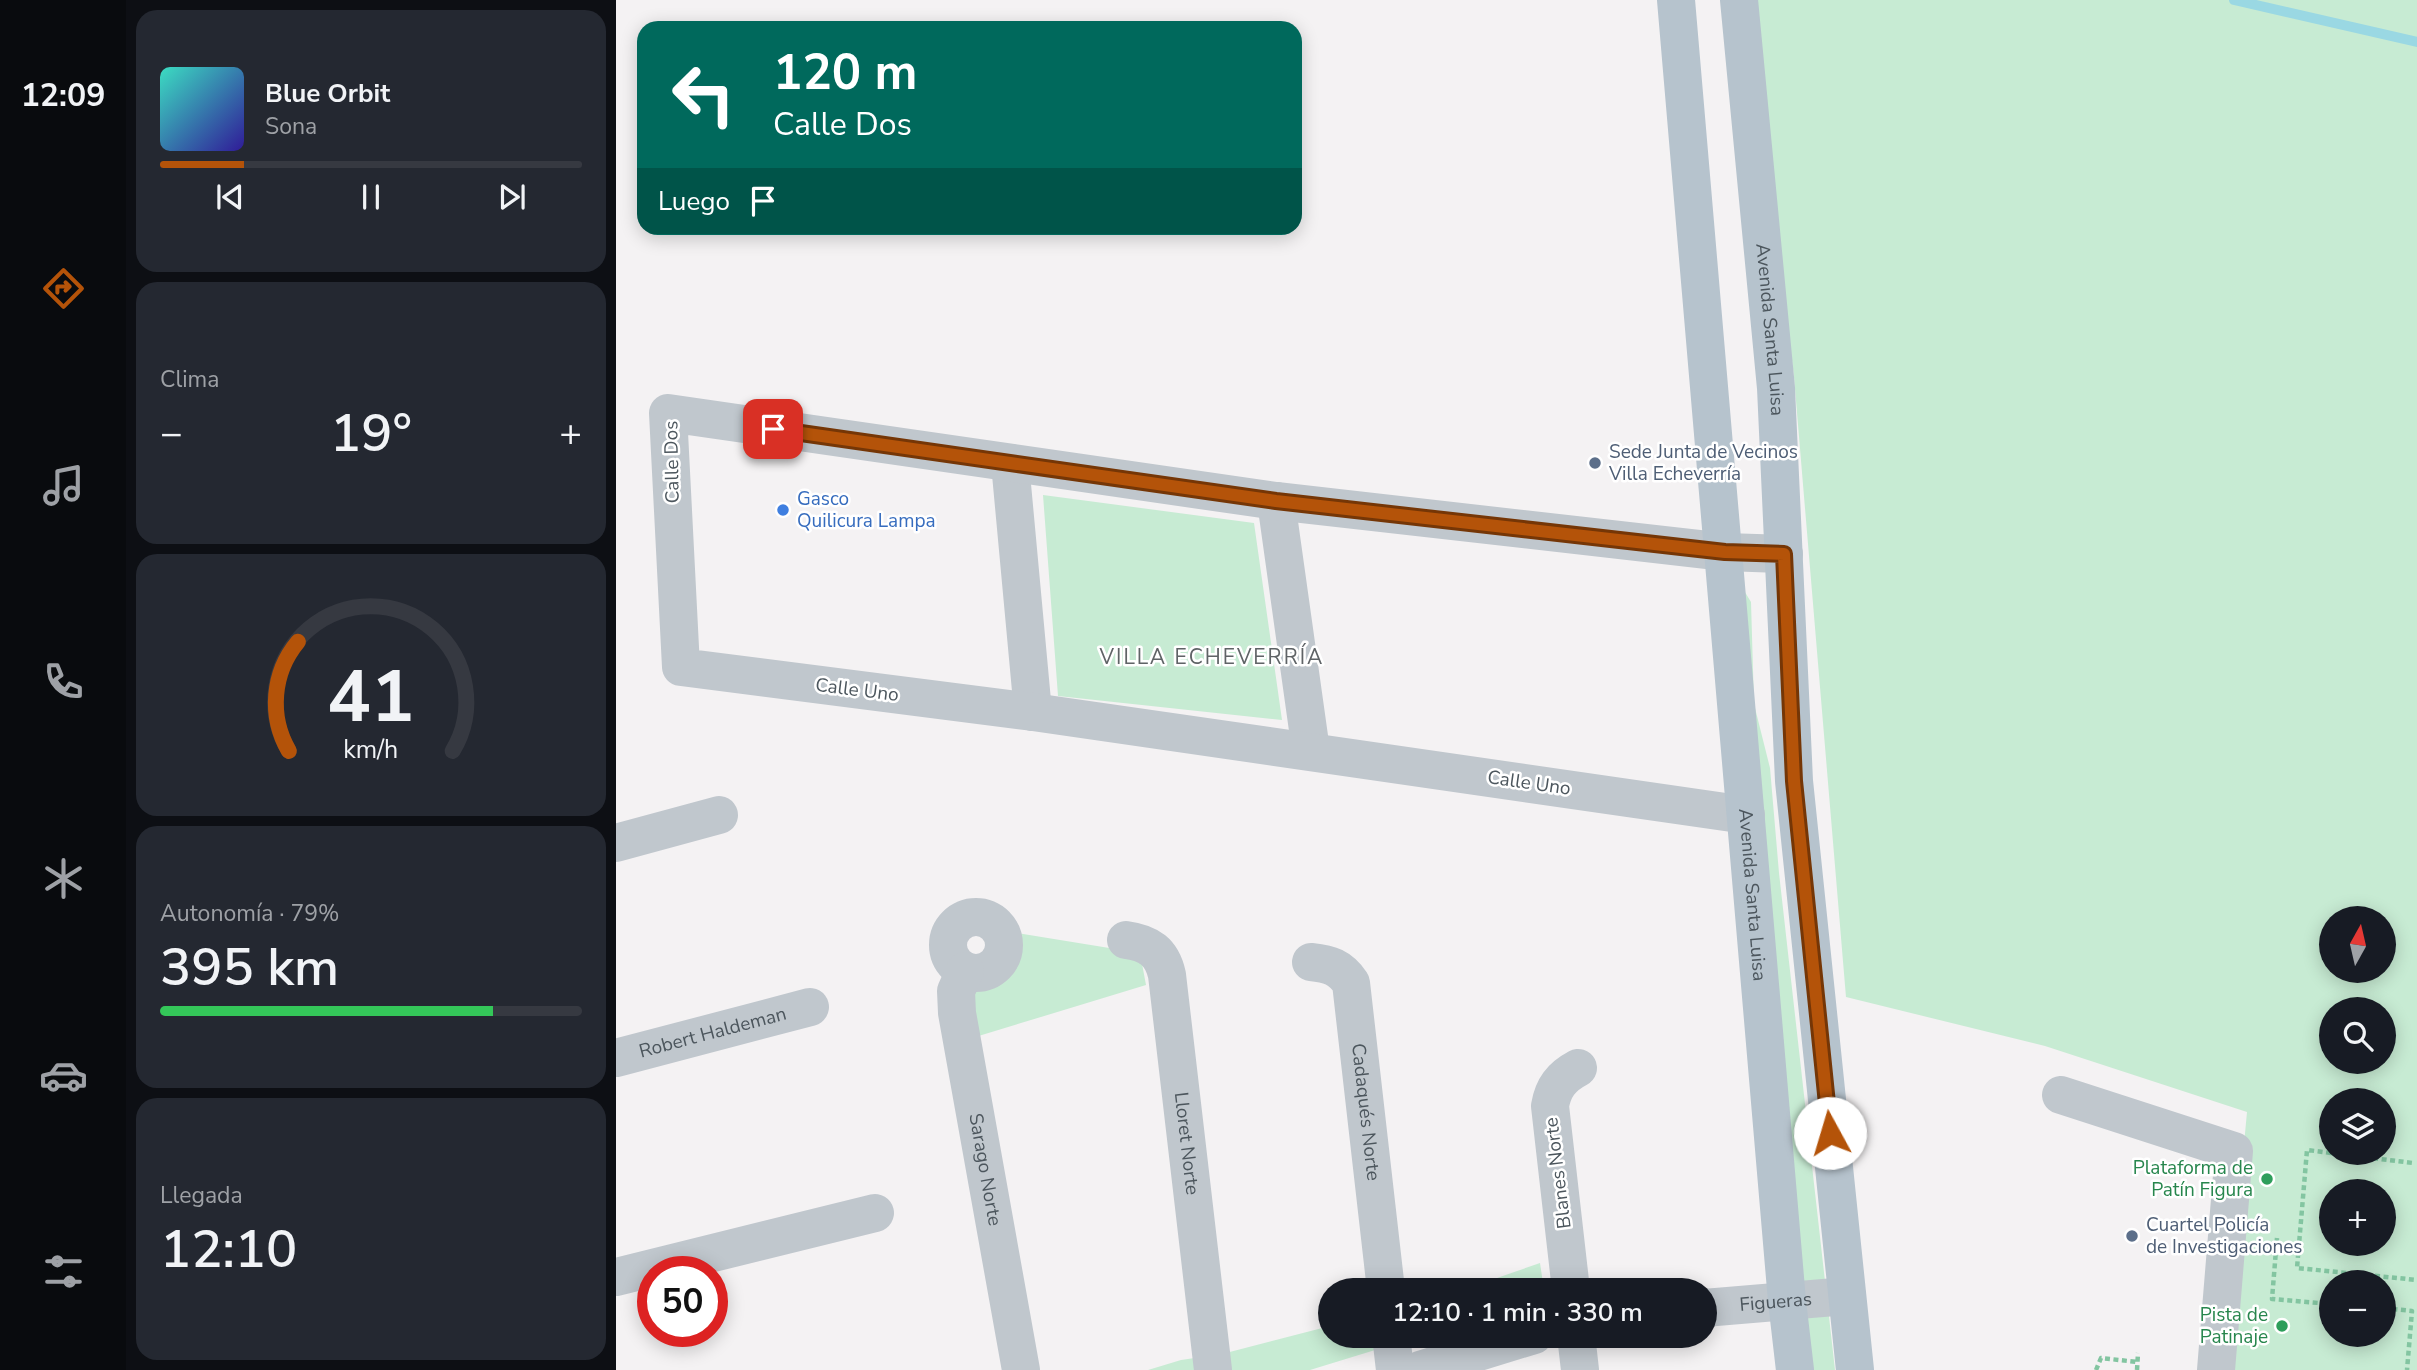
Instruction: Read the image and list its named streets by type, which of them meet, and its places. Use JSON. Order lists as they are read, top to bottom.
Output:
{
  "streets": {
    "main road": ["Avenida Santa Luisa"],
    "street": [
      "Calle Dos",
      "Calle Uno",
      "Robert Haldeman",
      "Cadaqués Norte",
      "Lloret Norte",
      "Sarago Norte",
      "Blanes Norte",
      "Figueras"
    ]
  },
  "crossings": [
    ["Avenida Santa Luisa", "Calle Dos"],
    ["Avenida Santa Luisa", "Calle Uno"],
    ["Avenida Santa Luisa", "Figueras"],
    ["Calle Dos", "Calle Uno"]
  ],
  "districts": ["VILLA ECHEVERRÍA"],
  "places": [
    "Sede Junta de Vecinos Villa Echeverría",
    "Gasco Quilicura Lampa",
    "Plataforma de Patín Figura",
    "Cuartel Policía de Investigaciones",
    "Pista de Patinaje"
  ],
  "north": "top",
  "page": {
    "tabs": "12:09",
    "turn": ["120 m", "Calle Dos"],
    "song": ["Blue Orbit", "Sona"],
    "then": "Luego",
    "tile": [
      "Clima",
      ["Autonomía · 79%", "395 km"],
      ["Llegada", "12:10"]
    ],
    "heat": ["−", "19°", "+"],
    "map_buttons": ["+", "−"],
    "limit": "50",
    "trip": "12:10 · 1 min · 330 m",
    "gauge": ["41", "km/h"]
  }
}
